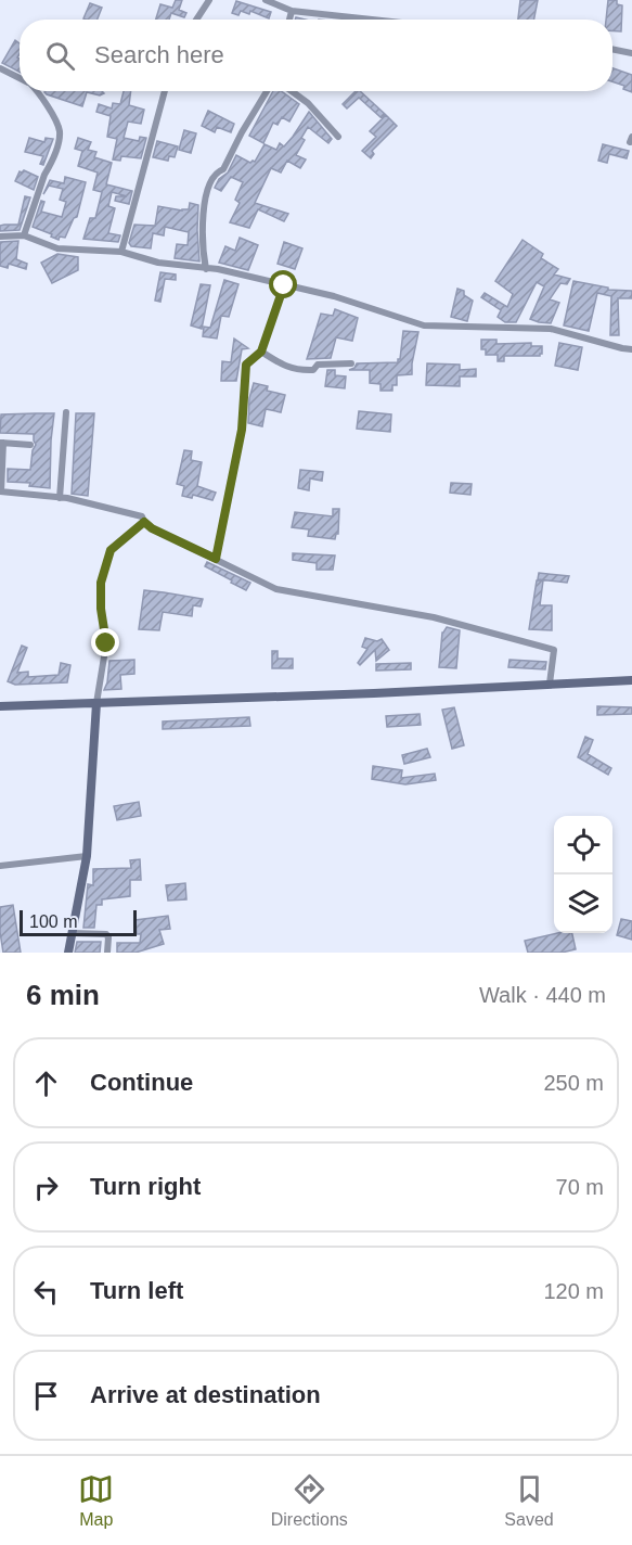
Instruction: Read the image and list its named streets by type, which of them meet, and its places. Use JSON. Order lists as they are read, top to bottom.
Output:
{
  "scale_bar": "100 m",
  "page": {
    "search": "Search here",
    "scale": "100 m",
    "heading": ["6 min", "Walk · 440 m"],
    "list": [
      ["Continue", "250 m"],
      ["Turn right", "70 m"],
      ["Turn left", "120 m"],
      "Arrive at destination"
    ],
    "nav": ["Map", "Directions", "Saved"]
  }
}
